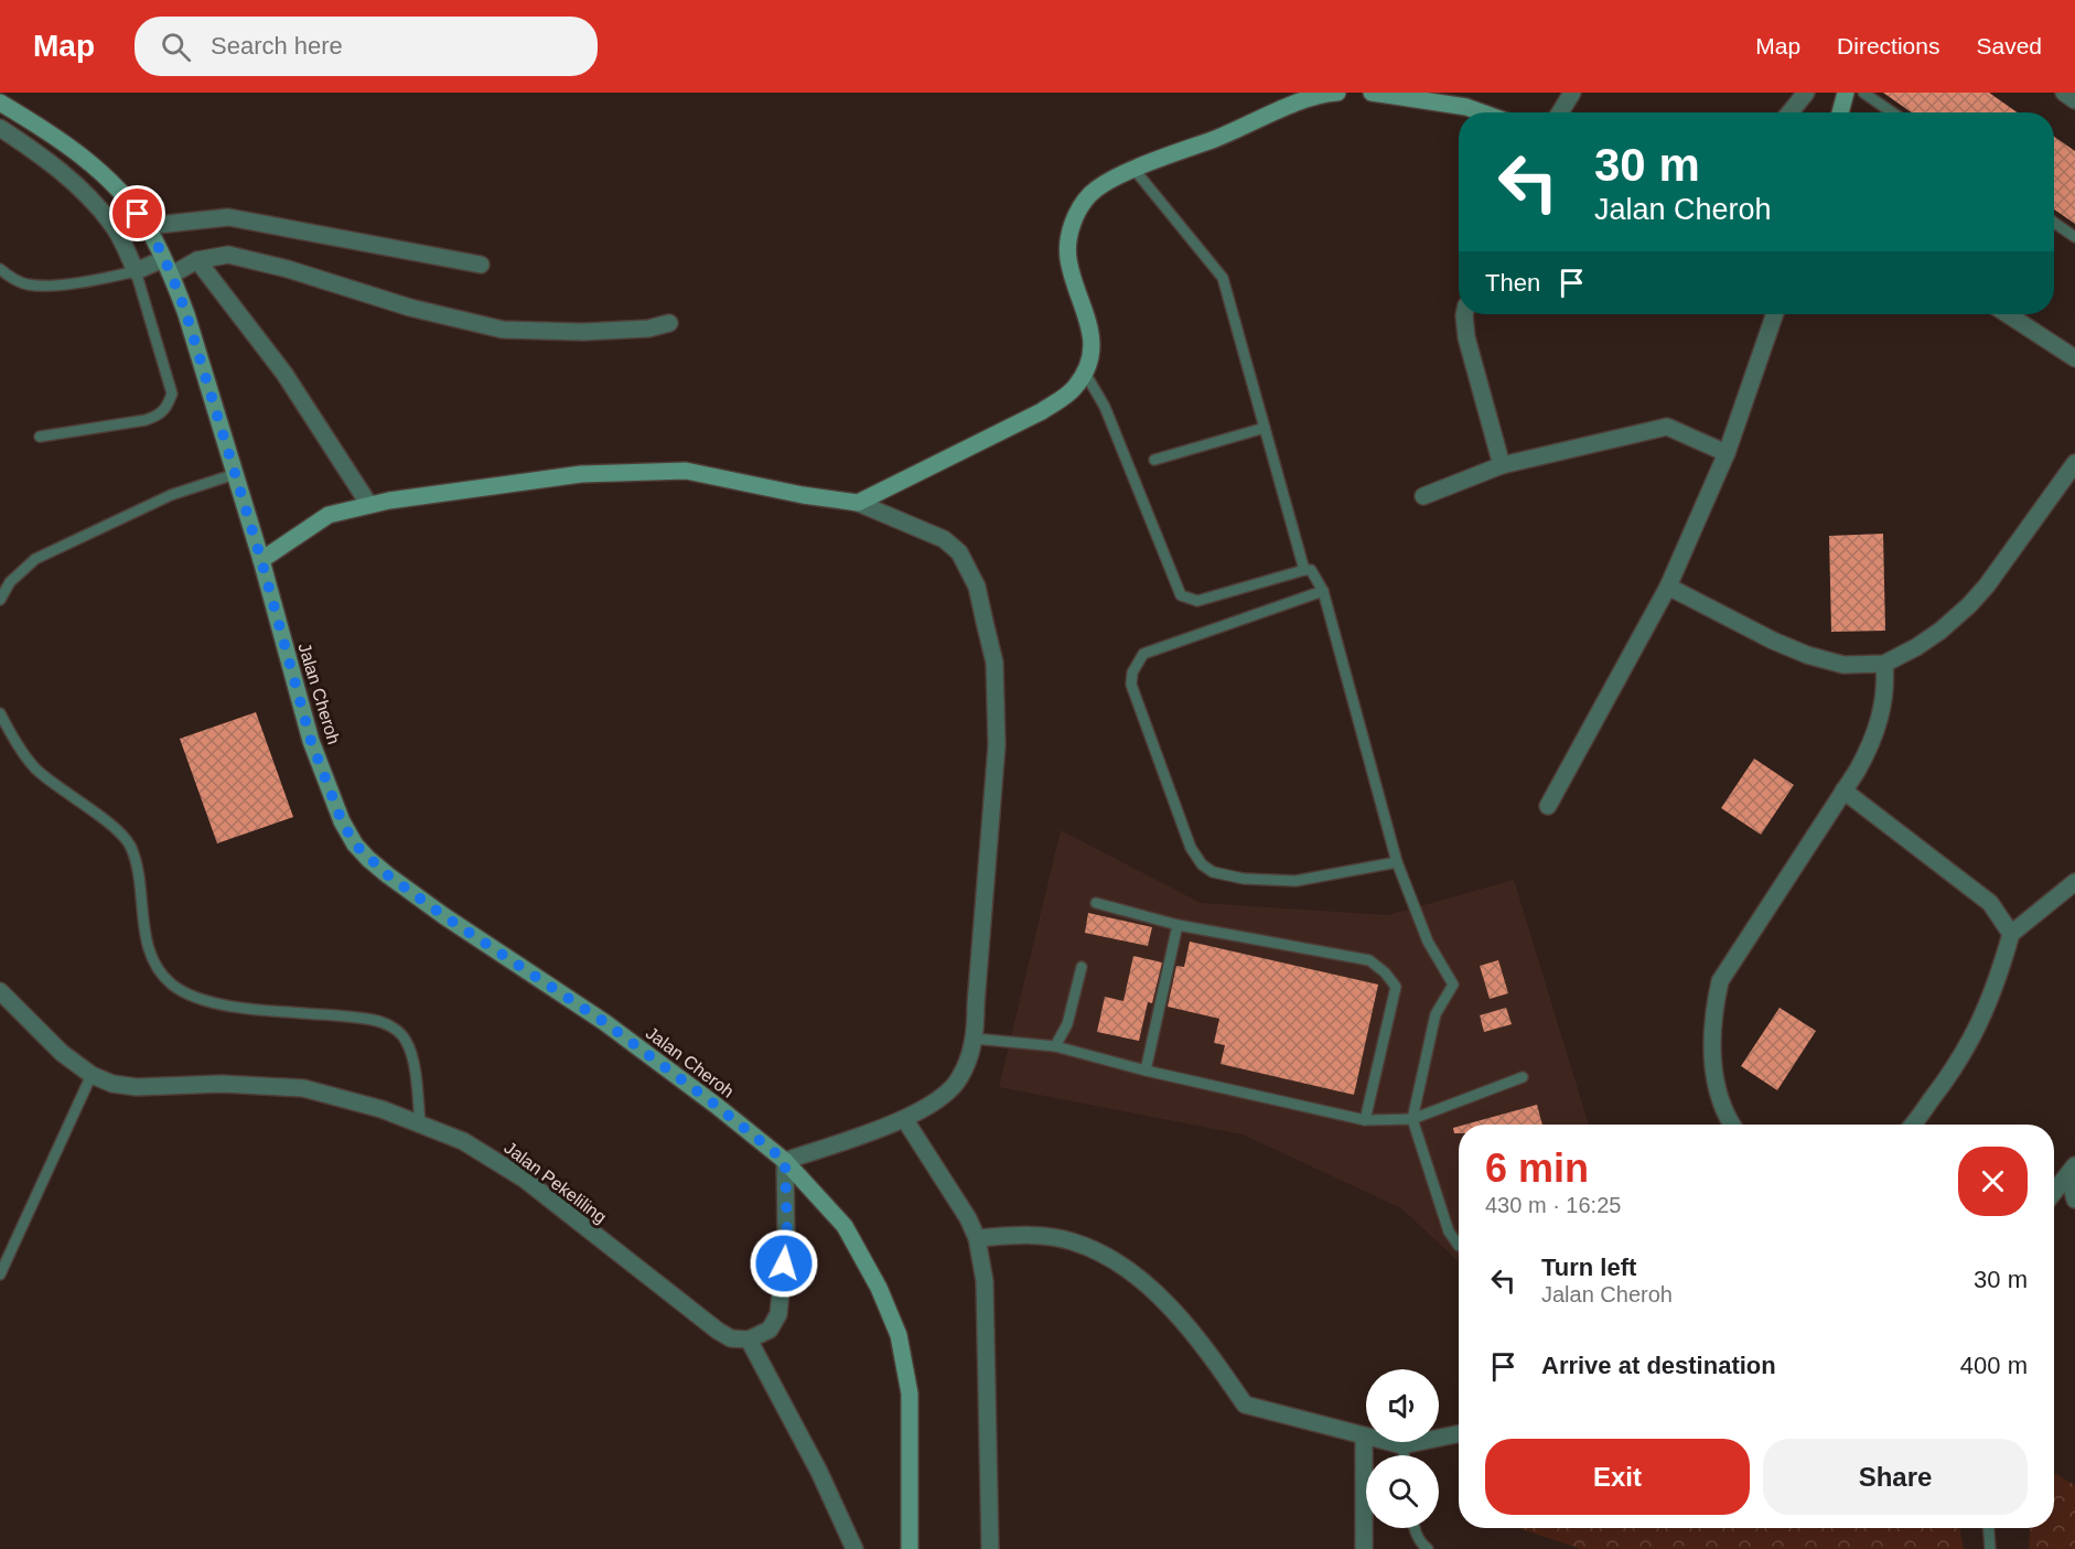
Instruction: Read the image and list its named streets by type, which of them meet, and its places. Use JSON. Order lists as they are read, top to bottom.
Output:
{
  "streets": {
    "main road": ["Jalan Cheroh"],
    "street": ["Jalan Pekeliling"]
  },
  "page": {
    "header": "Map",
    "search": "Search here",
    "nav": ["Map", "Directions", "Saved"],
    "turn": ["30 m", "Jalan Cheroh"],
    "then": "Then",
    "heading": ["6 min", "430 m · 16:25"],
    "list": [
      {
        "name": "Turn left",
        "note": "Jalan Cheroh",
        "value": "30 m"
      },
      {
        "name": "Arrive at destination",
        "value": "400 m"
      }
    ],
    "buttons": ["Exit", "Share"]
  }
}
